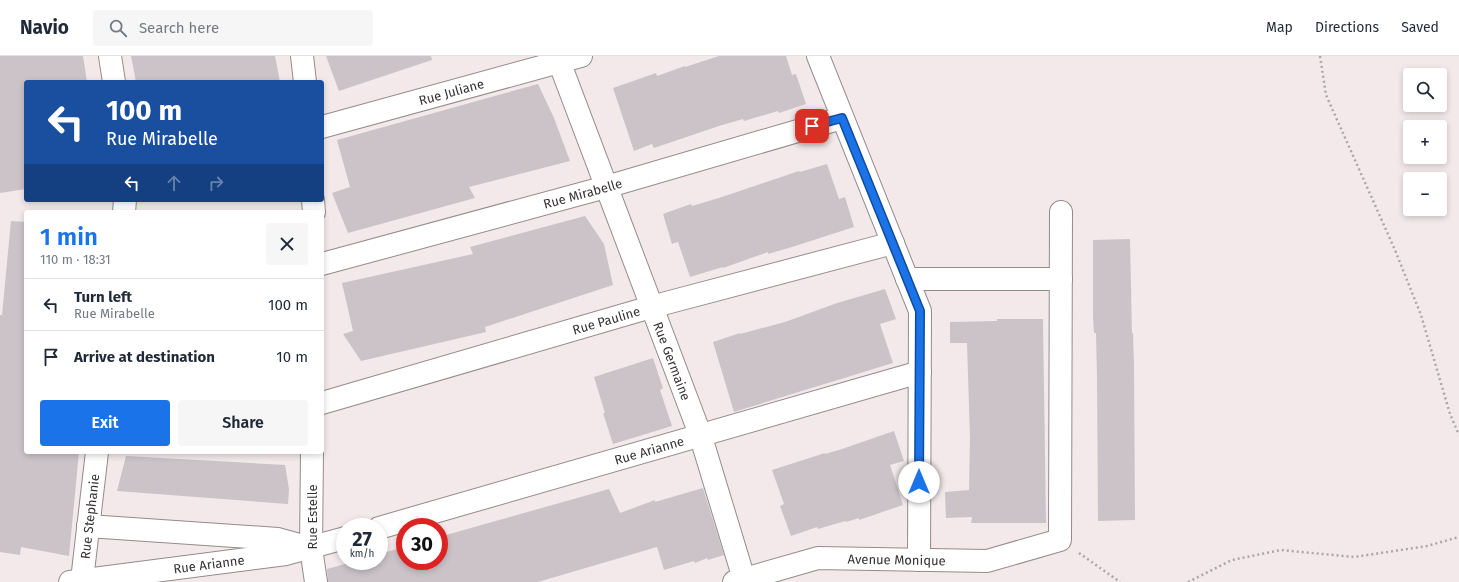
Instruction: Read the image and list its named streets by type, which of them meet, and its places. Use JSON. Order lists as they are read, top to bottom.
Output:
{
  "streets": {
    "street": [
      "Rue Juliane",
      "Rue Mirabelle",
      "Rue Pauline",
      "Rue Germaine",
      "Rue Arianne",
      "Rue Stephanie",
      "Rue Estelle",
      "Avenue Monique"
    ]
  },
  "crossings": [
    ["Rue Juliane", "Rue Germaine"],
    ["Rue Mirabelle", "Rue Germaine"],
    ["Rue Pauline", "Rue Germaine"],
    ["Rue Germaine", "Rue Arianne"],
    ["Rue Germaine", "Avenue Monique"],
    ["Rue Arianne", "Rue Stephanie"],
    ["Rue Arianne", "Rue Estelle"]
  ],
  "page": {
    "header": "Navio",
    "search": "Search here",
    "nav": ["Map", "Directions", "Saved"],
    "map_buttons": ["+", "−"],
    "turn": ["100 m", "Rue Mirabelle"],
    "heading": ["1 min", "110 m · 18:31"],
    "list": [
      {
        "name": "Turn left",
        "note": "Rue Mirabelle",
        "value": "100 m"
      },
      {
        "name": "Arrive at destination",
        "value": "10 m"
      }
    ],
    "buttons": ["Exit", "Share"],
    "speed": "27 km/h",
    "limit": "30"
  }
}
